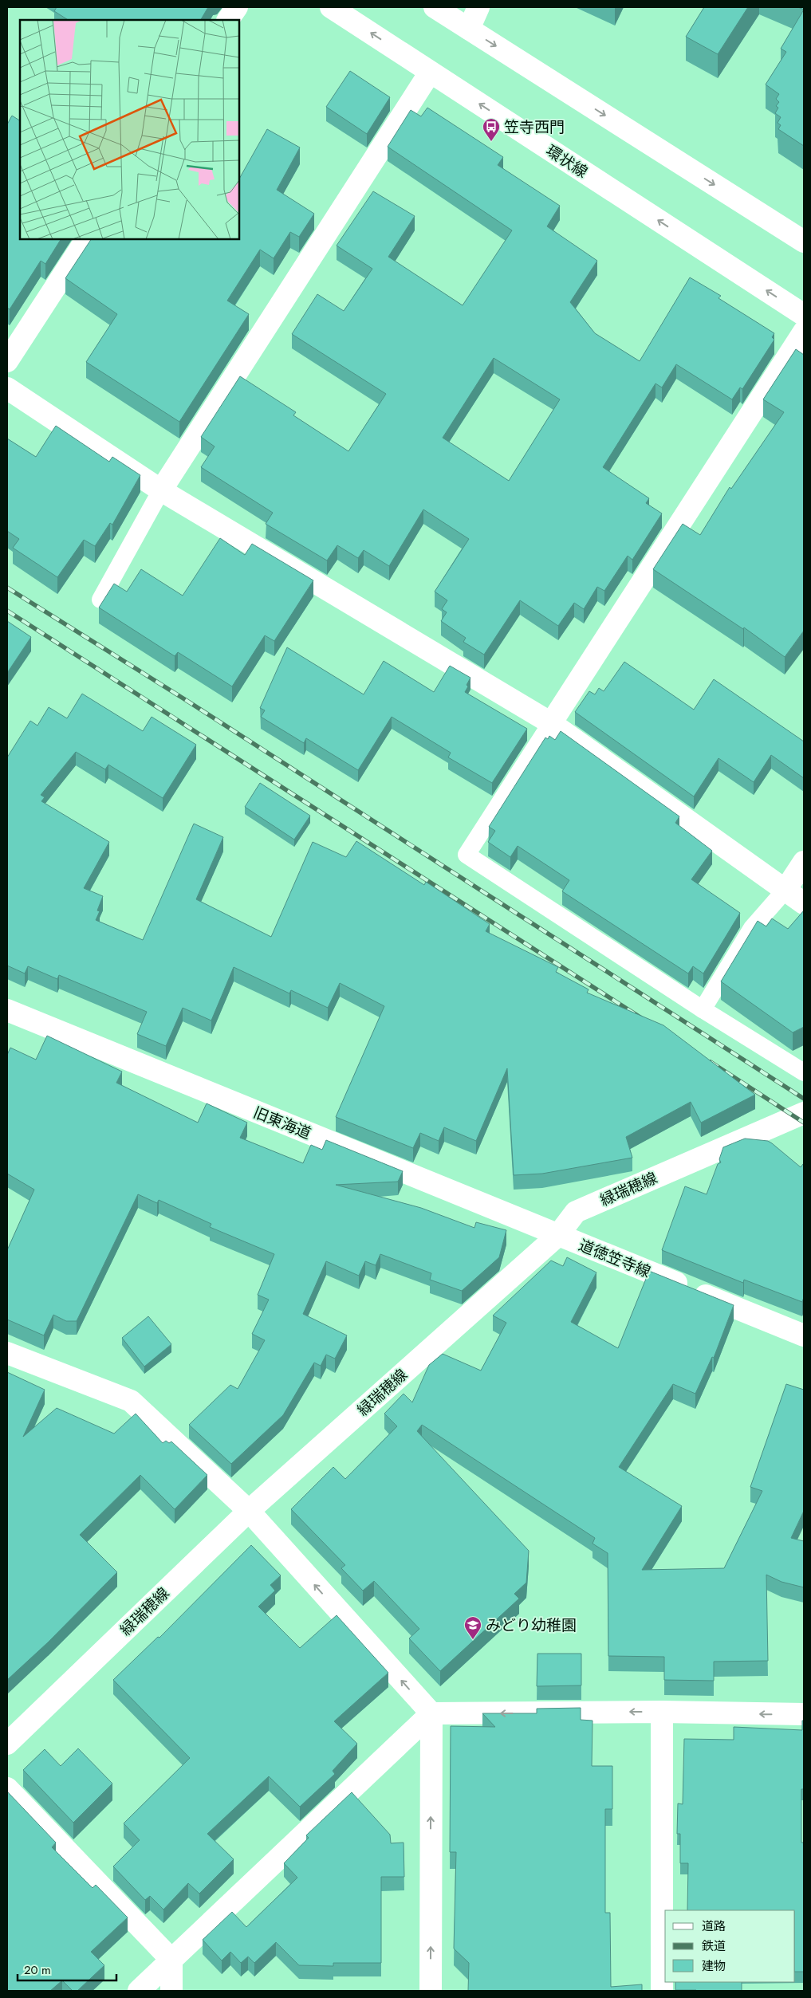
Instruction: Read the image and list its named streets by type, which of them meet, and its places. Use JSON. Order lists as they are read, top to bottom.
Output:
{
  "streets": {
    "street": [
      "環状線",
      "旧東海道",
      "緑瑞穂線",
      "道徳笠寺線"
    ]
  },
  "crossings": [
    ["旧東海道", "緑瑞穂線"],
    ["旧東海道", "道徳笠寺線"],
    ["緑瑞穂線", "道徳笠寺線"]
  ],
  "places": {
    "bus stop": ["笠寺西門"],
    "school or university": ["みどり幼稚園"]
  },
  "legend": ["道路", "鉄道", "建物"],
  "scale_bar": "20 m"
}
